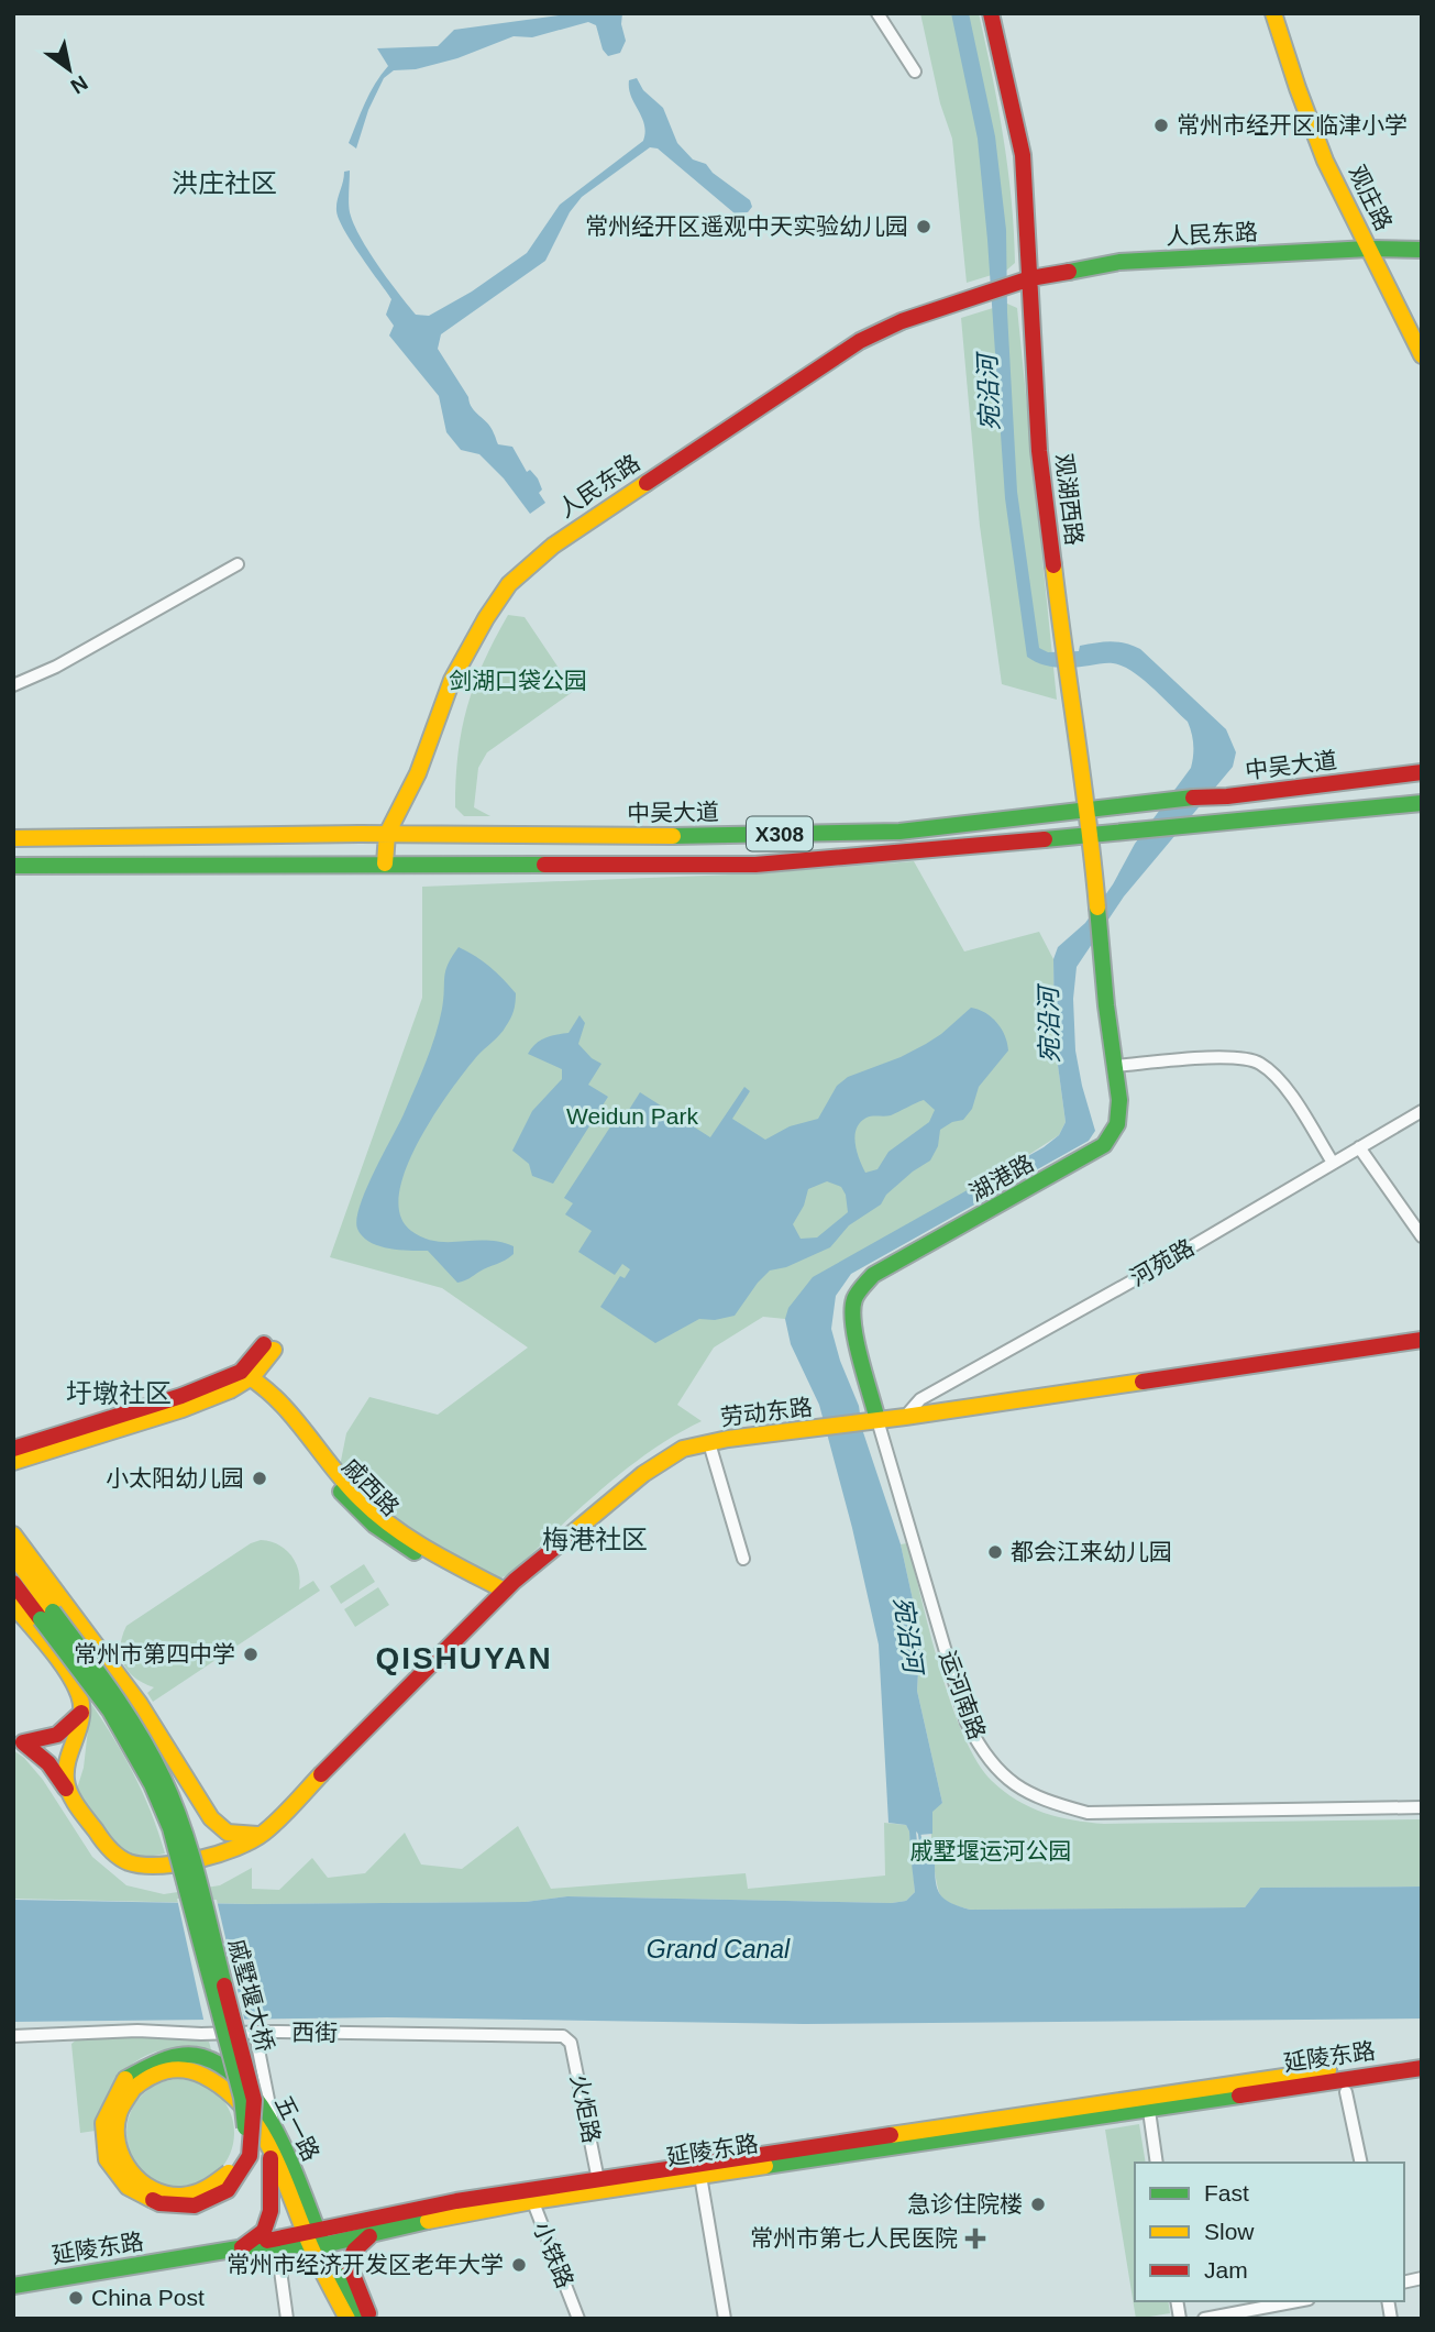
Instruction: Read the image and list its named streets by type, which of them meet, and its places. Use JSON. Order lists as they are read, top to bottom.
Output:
{
  "streets": {
    "main road": [
      "观庄路",
      "人民东路",
      "观湖西路",
      "中吴大道",
      "X308",
      "湖港路",
      "劳动东路",
      "戚西路",
      "戚墅堰大桥",
      "延陵东路",
      "五一路"
    ],
    "street": [
      "河苑路",
      "运河南路",
      "西街",
      "火炬路",
      "小铁路"
    ]
  },
  "crossings": [
    ["观庄路", "人民东路"],
    ["人民东路", "观湖西路"],
    ["人民东路", "中吴大道"],
    ["观湖西路", "中吴大道"],
    ["中吴大道", "湖港路"],
    ["湖港路", "劳动东路"],
    ["湖港路", "运河南路"],
    ["河苑路", "劳动东路"],
    ["劳动东路", "戚西路"],
    ["劳动东路", "运河南路"],
    ["戚墅堰大桥", "五一路"],
    ["西街", "火炬路"],
    ["延陵东路", "火炬路"],
    ["延陵东路", "五一路"],
    ["延陵东路", "小铁路"]
  ],
  "districts": [
    "洪庄社区",
    "圩墩社区",
    "梅港社区",
    "QISHUYAN"
  ],
  "water": ["宛沿河", "Grand Canal"],
  "parks": ["剑湖口袋公园", "Weidun Park", "戚墅堰运河公园"],
  "places": {
    "other": [
      "常州市经开区临津小学",
      "常州经开区遥观中天实验幼儿园",
      "小太阳幼儿园",
      "都会江来幼儿园",
      "常州市第四中学",
      "急诊住院楼",
      "常州市经济开发区老年大学",
      "China Post"
    ],
    "health": ["常州市第七人民医院"]
  },
  "legend": ["Fast", "Slow", "Jam"],
  "north": "bottom right"
}
